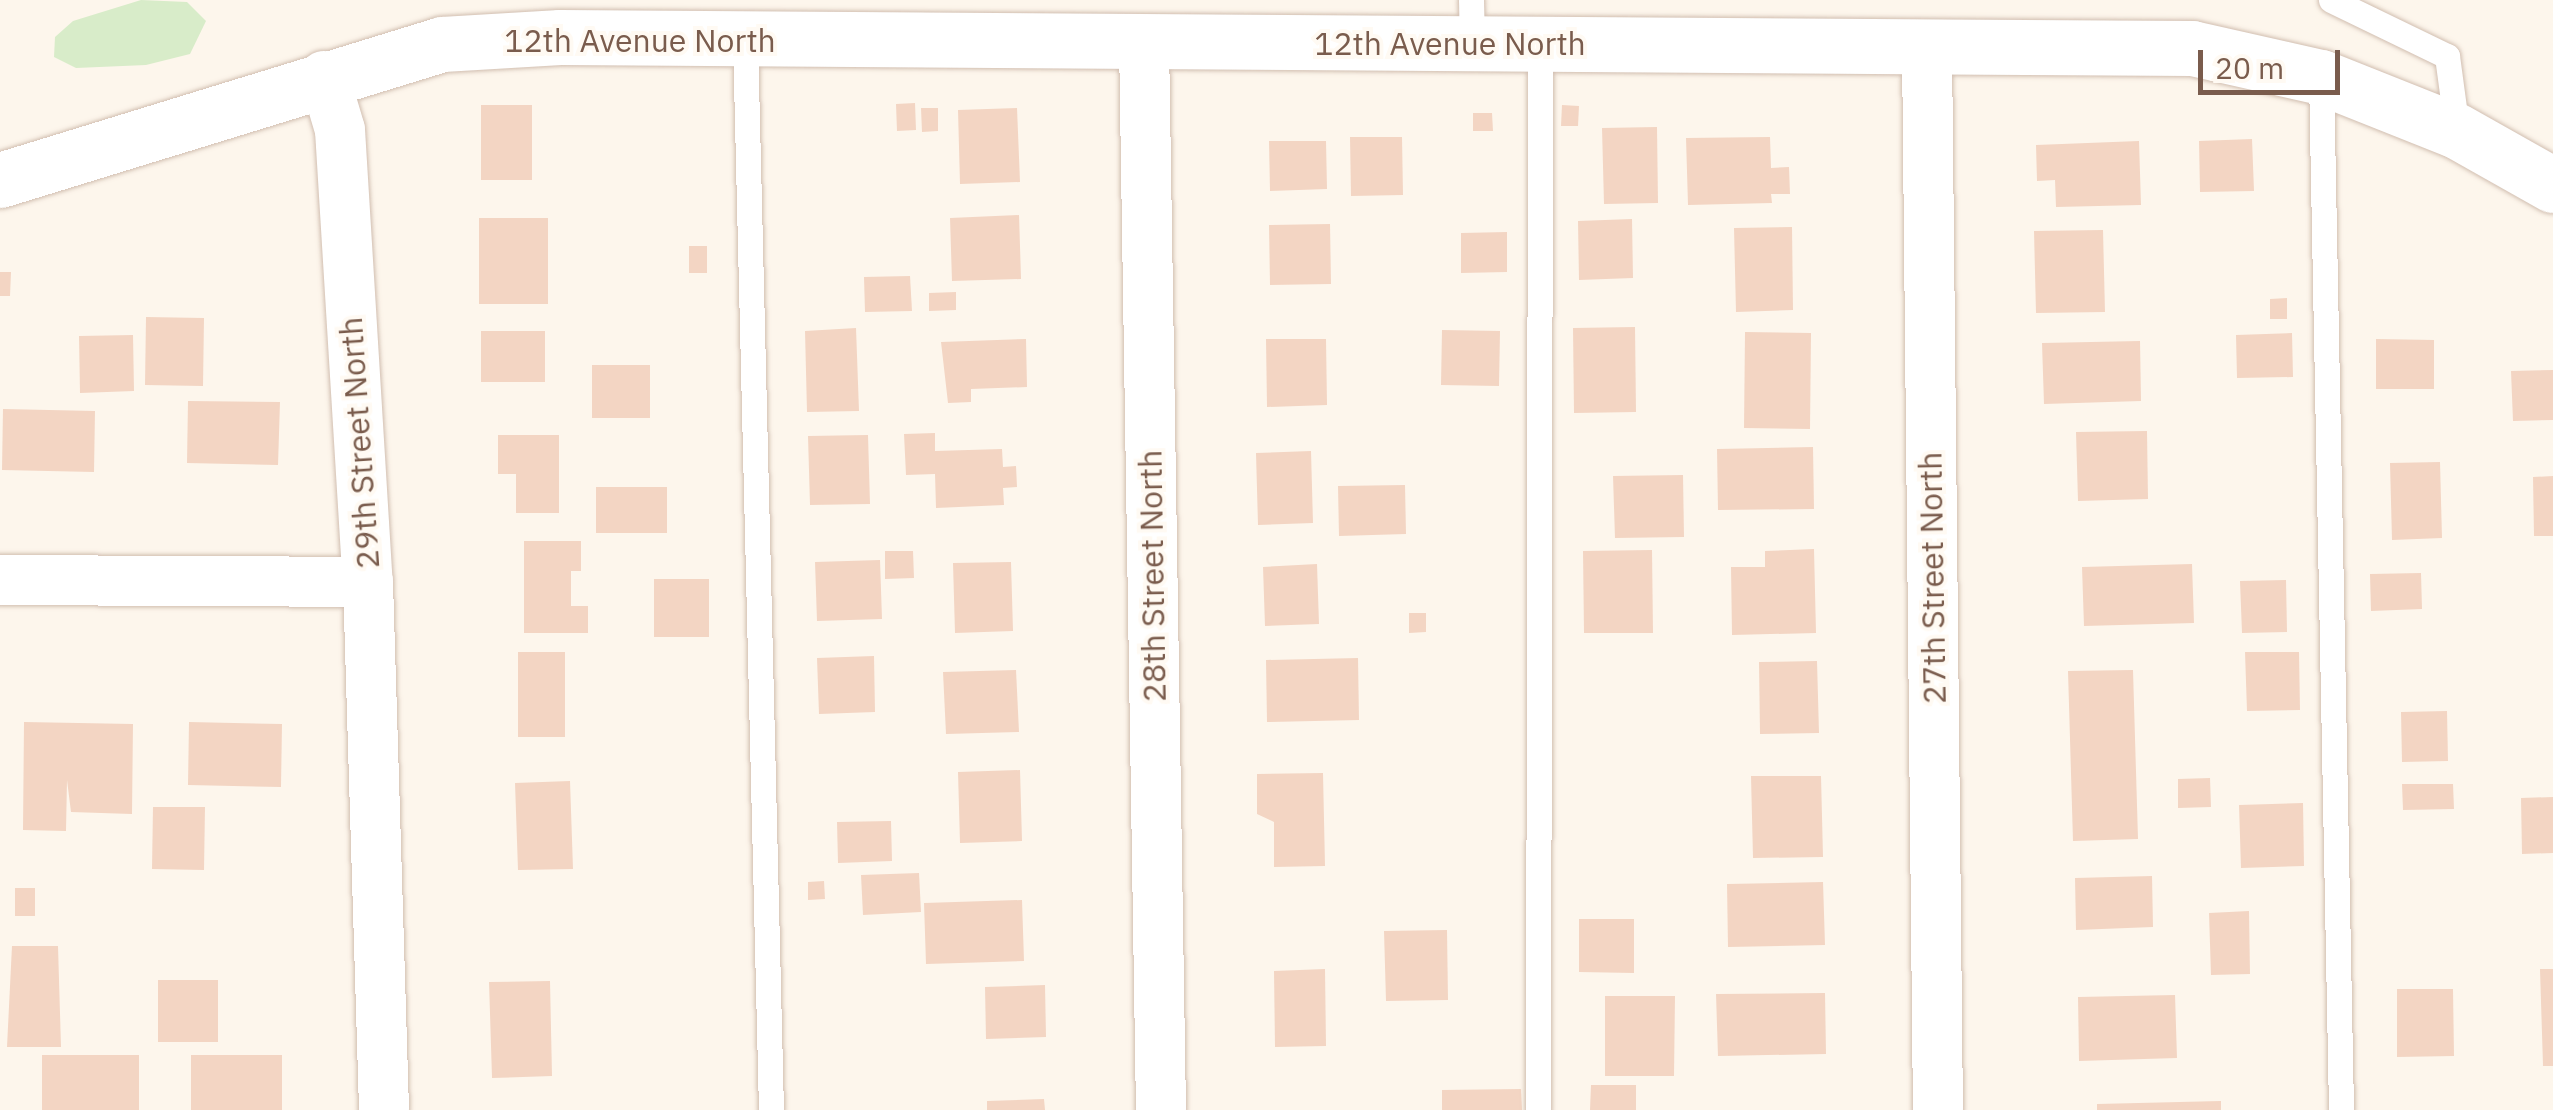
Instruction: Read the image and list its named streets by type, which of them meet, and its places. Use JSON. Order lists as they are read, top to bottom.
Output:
{
  "streets": {
    "street": [
      "12th Avenue North",
      "29th Street North",
      "28th Street North",
      "27th Street North"
    ]
  },
  "crossings": [
    ["12th Avenue North", "29th Street North"],
    ["12th Avenue North", "28th Street North"],
    ["12th Avenue North", "27th Street North"]
  ],
  "scale_bar": "20 m"
}
